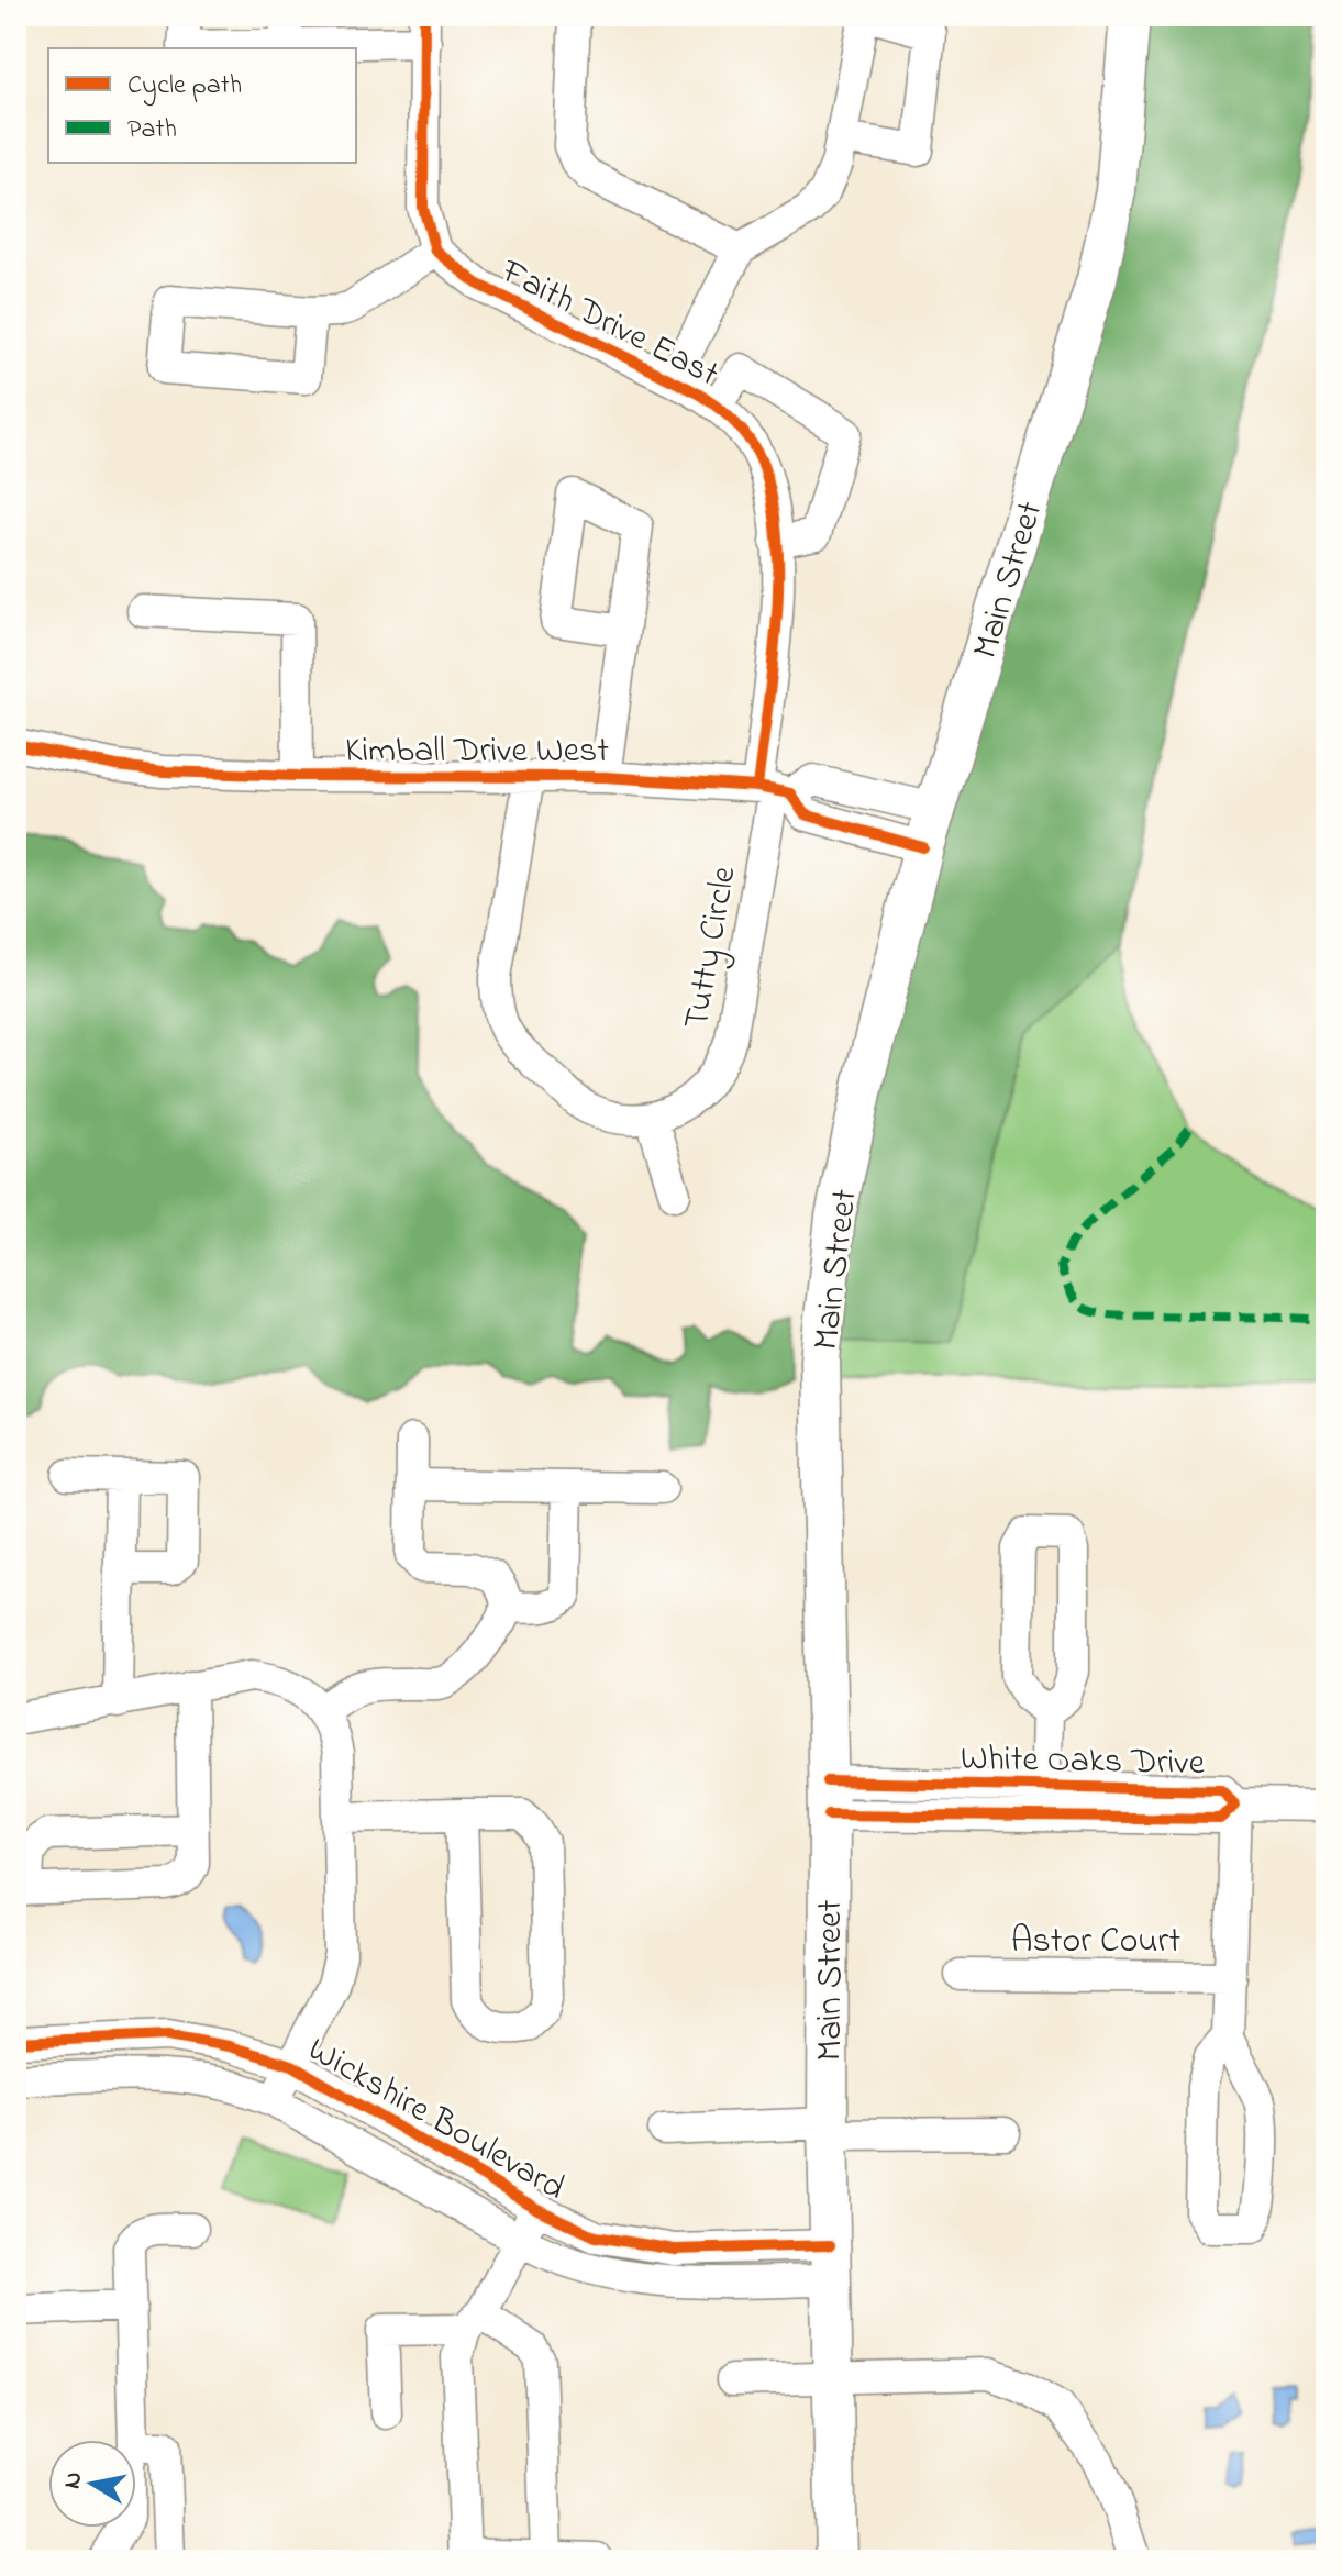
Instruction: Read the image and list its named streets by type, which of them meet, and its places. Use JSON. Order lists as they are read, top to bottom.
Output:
{
  "streets": {
    "main road": ["Main Street"],
    "street": [
      "Faith Drive East",
      "Kimball Drive West",
      "Tutty Circle",
      "White Oaks Drive",
      "Astor Court",
      "Wickshire Boulevard"
    ]
  },
  "crossings": [
    ["Faith Drive East", "Kimball Drive West"],
    ["Faith Drive East", "Tutty Circle"],
    ["Main Street", "Kimball Drive West"],
    ["Main Street", "White Oaks Drive"],
    ["Main Street", "Wickshire Boulevard"],
    ["Kimball Drive West", "Tutty Circle"],
    ["White Oaks Drive", "Astor Court"]
  ],
  "legend": ["Cycle path", "Path"],
  "north": "left"
}
